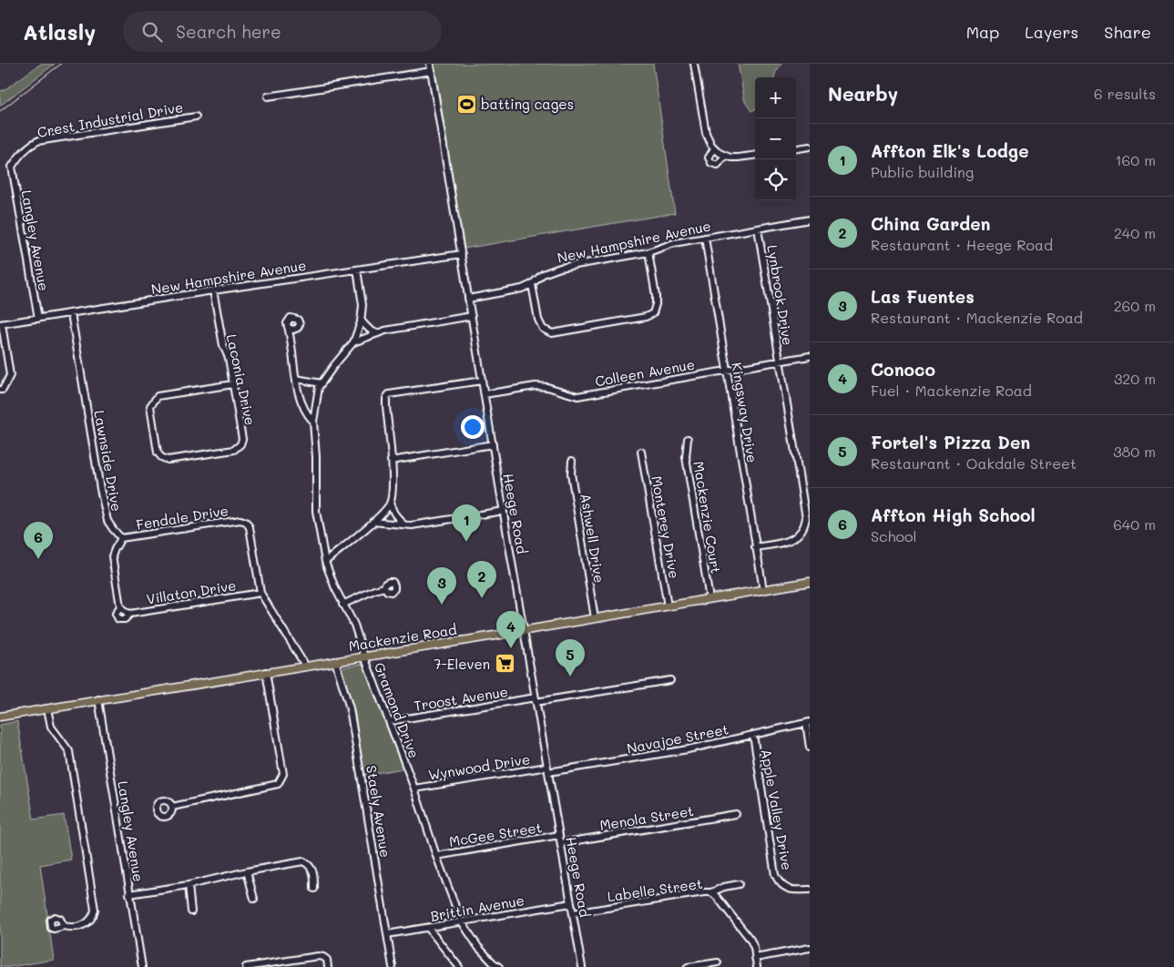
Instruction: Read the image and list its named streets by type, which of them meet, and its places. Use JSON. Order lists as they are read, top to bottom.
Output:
{
  "streets": {
    "main road": ["Mackenzie Road"],
    "street": [
      "Crest Industrial Drive",
      "Langley Avenue",
      "New Hampshire Avenue",
      "Lynbrook Drive",
      "Colleen Avenue",
      "Laconia Drive",
      "Kingsway Drive",
      "Lawnside Drive",
      "Heege Road",
      "Fendale Drive",
      "Mackenzie Court",
      "Monterey Drive",
      "Ashwell Drive",
      "Villaton Drive",
      "Troost Avenue",
      "Gramond Drive",
      "Navajoe Street",
      "Wynwood Drive",
      "Apple Valley Drive",
      "Staely Avenue",
      "Menola Street",
      "McGee Street",
      "Labelle Street",
      "Brittin Avenue"
    ]
  },
  "crossings": [
    ["Crest Industrial Drive", "Langley Avenue"],
    ["Langley Avenue", "New Hampshire Avenue"],
    ["Langley Avenue", "Mackenzie Road"],
    ["New Hampshire Avenue", "Lynbrook Drive"],
    ["New Hampshire Avenue", "Laconia Drive"],
    ["New Hampshire Avenue", "Kingsway Drive"],
    ["New Hampshire Avenue", "Lawnside Drive"],
    ["New Hampshire Avenue", "Heege Road"],
    ["New Hampshire Avenue", "Gramond Drive"],
    ["Lynbrook Drive", "Colleen Avenue"],
    ["Lynbrook Drive", "Kingsway Drive"],
    ["Colleen Avenue", "Kingsway Drive"],
    ["Colleen Avenue", "Heege Road"],
    ["Kingsway Drive", "Mackenzie Road"],
    ["Lawnside Drive", "Fendale Drive"],
    ["Heege Road", "Mackenzie Road"],
    ["Heege Road", "Troost Avenue"],
    ["Heege Road", "Navajoe Street"],
    ["Heege Road", "Wynwood Drive"],
    ["Heege Road", "Menola Street"],
    ["Heege Road", "McGee Street"],
    ["Heege Road", "Labelle Street"],
    ["Heege Road", "Brittin Avenue"],
    ["Fendale Drive", "Villaton Drive"],
    ["Mackenzie Court", "Mackenzie Road"],
    ["Monterey Drive", "Mackenzie Road"],
    ["Ashwell Drive", "Mackenzie Road"],
    ["Mackenzie Road", "Gramond Drive"],
    ["Mackenzie Road", "Staely Avenue"],
    ["Troost Avenue", "Gramond Drive"],
    ["Gramond Drive", "Wynwood Drive"],
    ["Gramond Drive", "McGee Street"],
    ["Gramond Drive", "Brittin Avenue"],
    ["Navajoe Street", "Wynwood Drive"],
    ["Navajoe Street", "Apple Valley Drive"],
    ["Staely Avenue", "Brittin Avenue"]
  ],
  "places": {
    "sports": ["batting cages"],
    "supermarket": ["7-Eleven"]
  },
  "page": {
    "header": "Atlasly",
    "search": "Search here",
    "nav": ["Map", "Layers", "Share"],
    "heading": ["Nearby", "6 results"],
    "map_buttons": ["+", "−"],
    "list": [
      {
        "mark": "1",
        "name": "Affton Elk's Lodge",
        "note": "Public building",
        "value": "160 m"
      },
      {
        "mark": "2",
        "name": "China Garden",
        "note": "Restaurant · Heege Road",
        "value": "240 m"
      },
      {
        "mark": "3",
        "name": "Las Fuentes",
        "note": "Restaurant · Mackenzie Road",
        "value": "260 m"
      },
      {
        "mark": "4",
        "name": "Conoco",
        "note": "Fuel · Mackenzie Road",
        "value": "320 m"
      },
      {
        "mark": "5",
        "name": "Fortel's Pizza Den",
        "note": "Restaurant · Oakdale Street",
        "value": "380 m"
      },
      {
        "mark": "6",
        "name": "Affton High School",
        "note": "School",
        "value": "640 m"
      }
    ],
    "pins": [
      "1",
      "6",
      "2",
      "3",
      "4",
      "5"
    ]
  }
}
